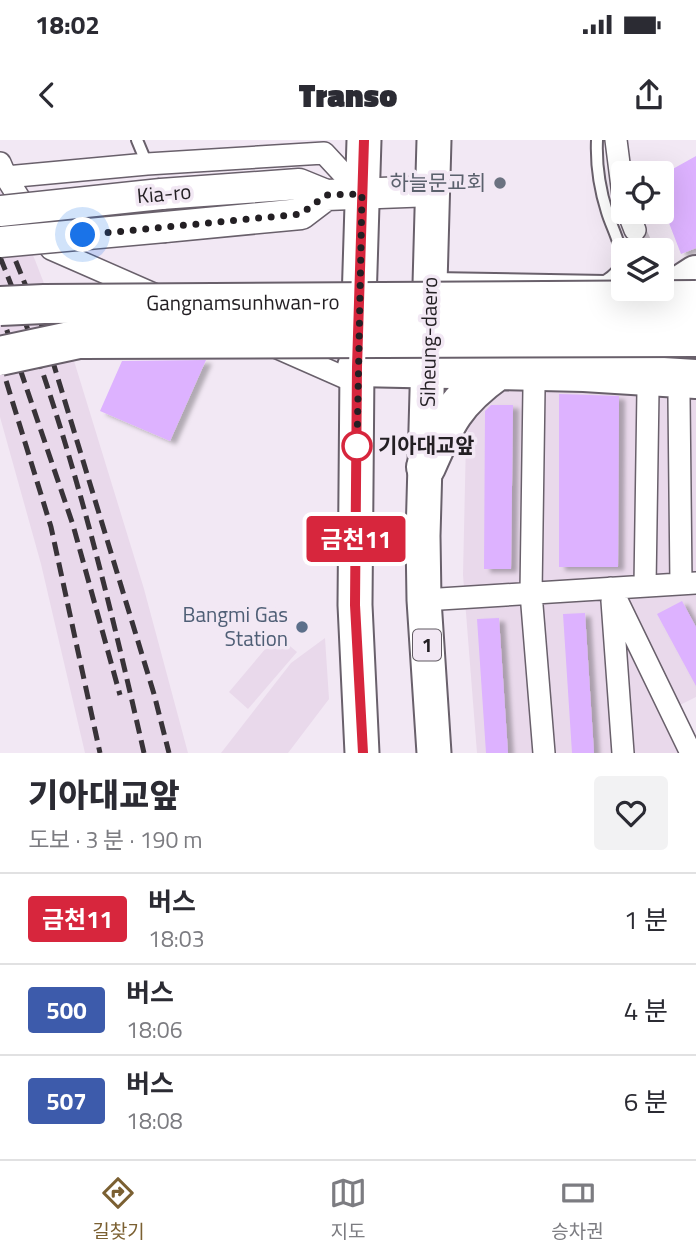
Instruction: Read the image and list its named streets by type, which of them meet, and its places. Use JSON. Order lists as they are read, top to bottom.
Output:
{
  "streets": {
    "highway": ["Gangnamsunhwan-ro"],
    "main road": ["Kia-ro", "Siheung-daero", "1"]
  },
  "crossings": [
    ["Kia-ro", "Siheung-daero"]
  ],
  "places": ["하늘문교회", "기아대교앞", "Bangmi Gas Station"],
  "lines": ["bus line 금천11"],
  "page": {
    "status": "18:02",
    "header": "Transo",
    "on_map": "금천11",
    "heading": ["기아대교앞", "도보 · 3 분 · 190 m"],
    "list": [
      {
        "mark": "금천11",
        "name": "버스",
        "note": "18:03",
        "value": "1 분"
      },
      {
        "mark": "500",
        "name": "버스",
        "note": "18:06",
        "value": "4 분"
      },
      {
        "mark": "507",
        "name": "버스",
        "note": "18:08",
        "value": "6 분"
      }
    ],
    "tabs": ["길찾기", "지도", "승차권"]
  }
}
